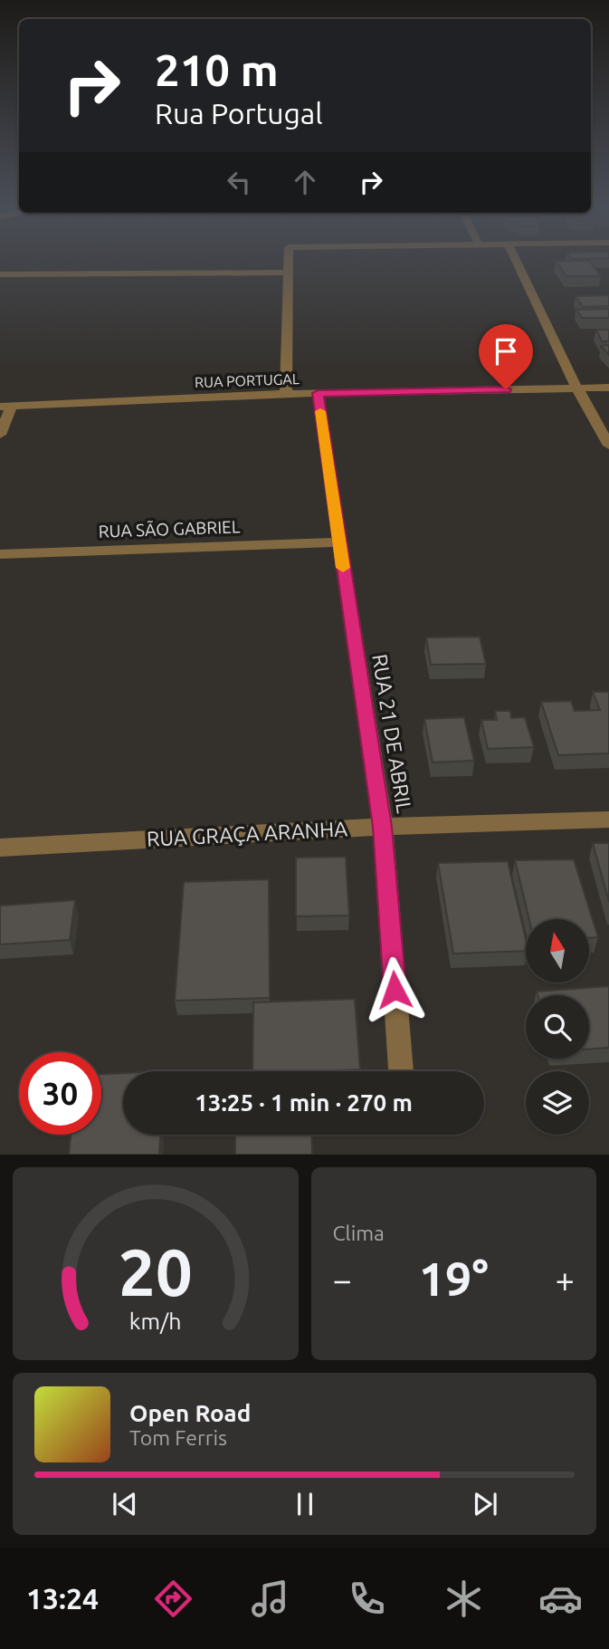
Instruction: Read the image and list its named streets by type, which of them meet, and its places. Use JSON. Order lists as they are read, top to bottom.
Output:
{
  "streets": {
    "street": [
      "RUA PORTUGAL",
      "RUA SÃO GABRIEL",
      "RUA 21 DE ABRIL",
      "RUA GRAÇA ARANHA"
    ]
  },
  "crossings": [
    ["RUA PORTUGAL", "RUA 21 DE ABRIL"],
    ["RUA SÃO GABRIEL", "RUA 21 DE ABRIL"],
    ["RUA 21 DE ABRIL", "RUA GRAÇA ARANHA"]
  ],
  "north": "top",
  "page": {
    "turn": ["210 m", "Rua Portugal"],
    "limit": "30",
    "trip": "13:25 · 1 min · 270 m",
    "tile": "Clima",
    "heat": ["−", "19°", "+"],
    "song": ["Open Road", "Tom Ferris"],
    "tabs": "13:24",
    "gauge": ["20", "km/h"]
  }
}
